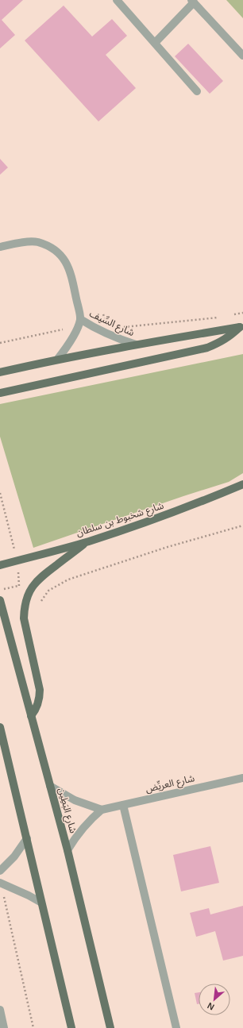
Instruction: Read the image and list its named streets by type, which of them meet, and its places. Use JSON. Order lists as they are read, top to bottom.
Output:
{
  "streets": {
    "main road": ["شارع شخبوط بن سلطان", "شارع البَطِين"],
    "street": ["شارع السِّيف", "شارع العريِّض"]
  },
  "crossings": [
    ["شارع العريِّض", "شارع البَطِين"]
  ],
  "north": "bottom left"
}
